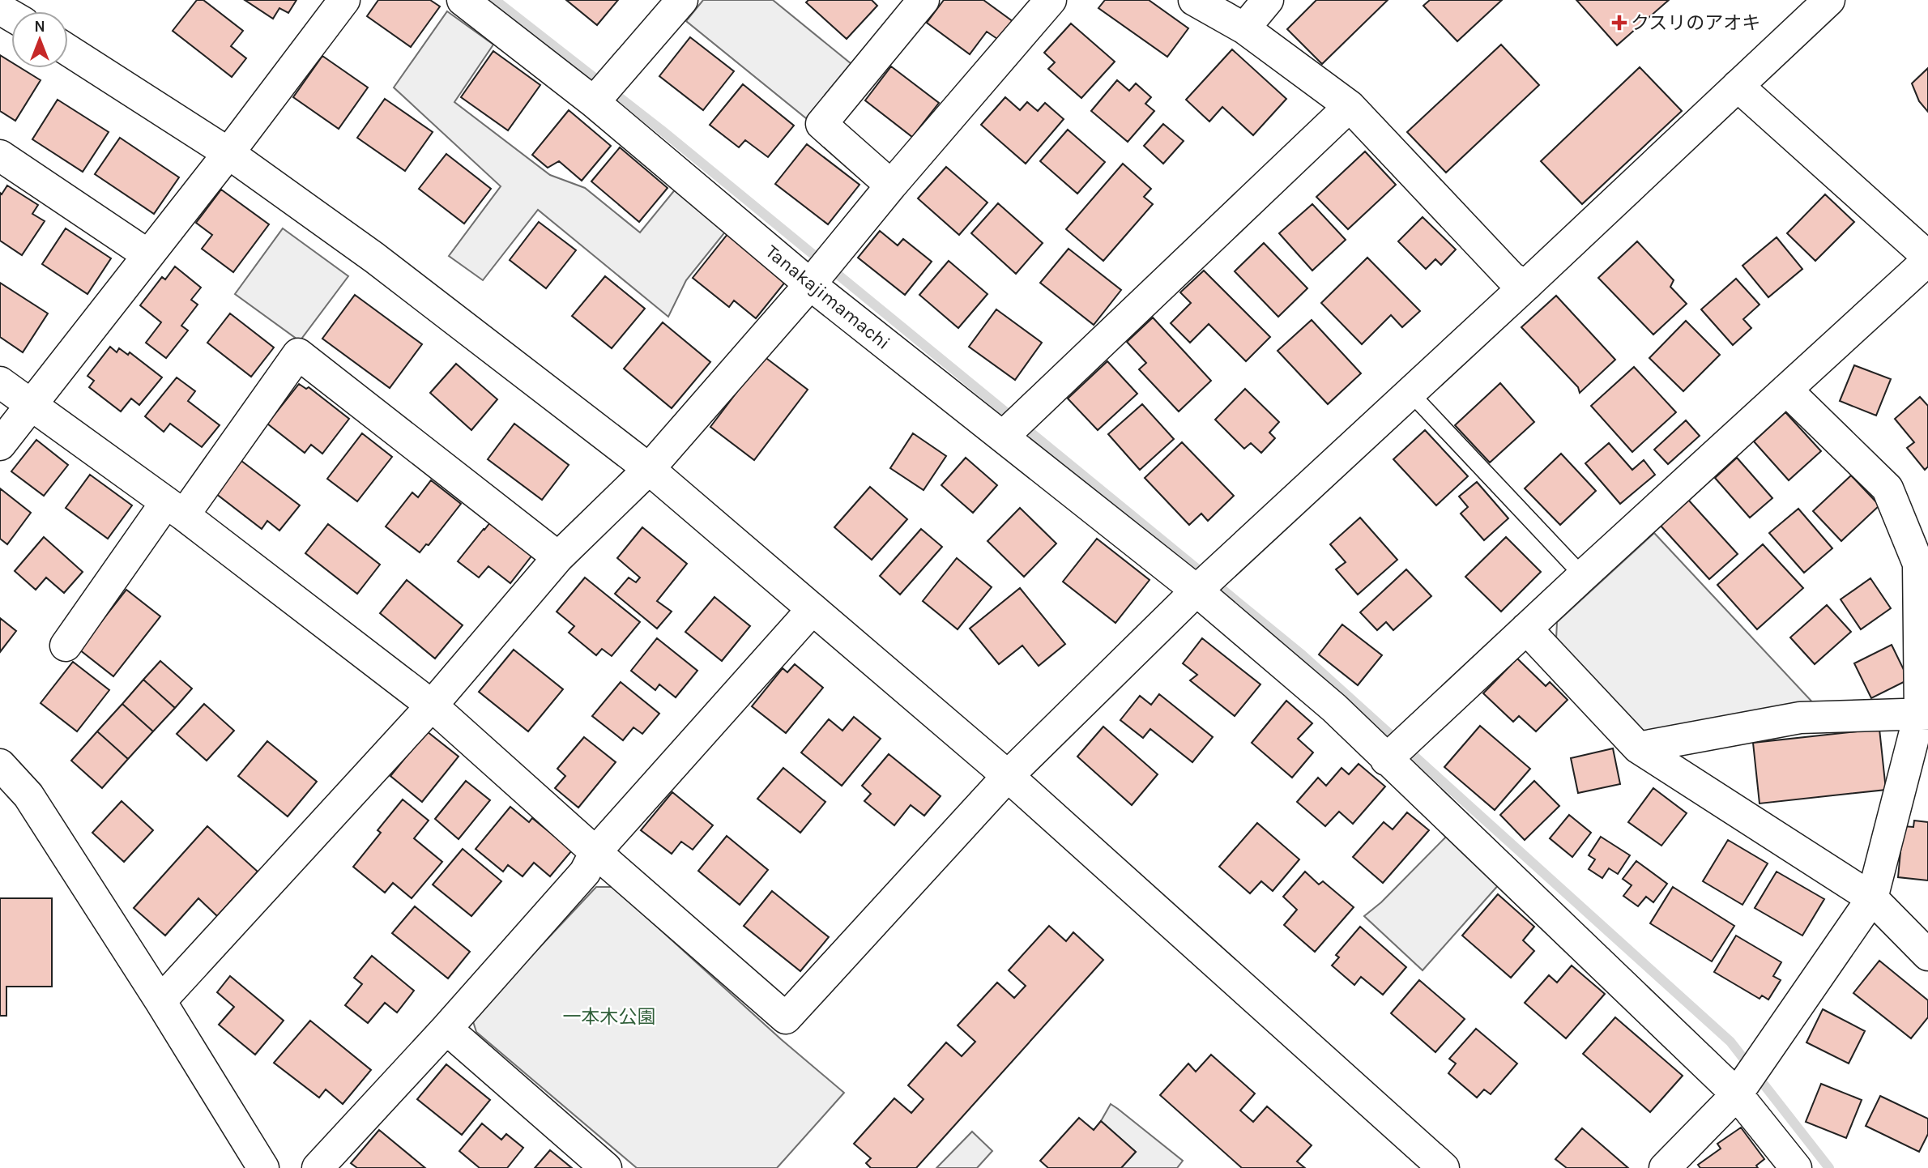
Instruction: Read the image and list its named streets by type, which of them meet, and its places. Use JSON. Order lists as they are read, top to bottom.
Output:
{
  "streets": {
    "street": ["Tanakajimamachi"]
  },
  "parks": ["一本木公園"],
  "places": {
    "health": ["クスリのアオキ"]
  },
  "north": "top"
}
